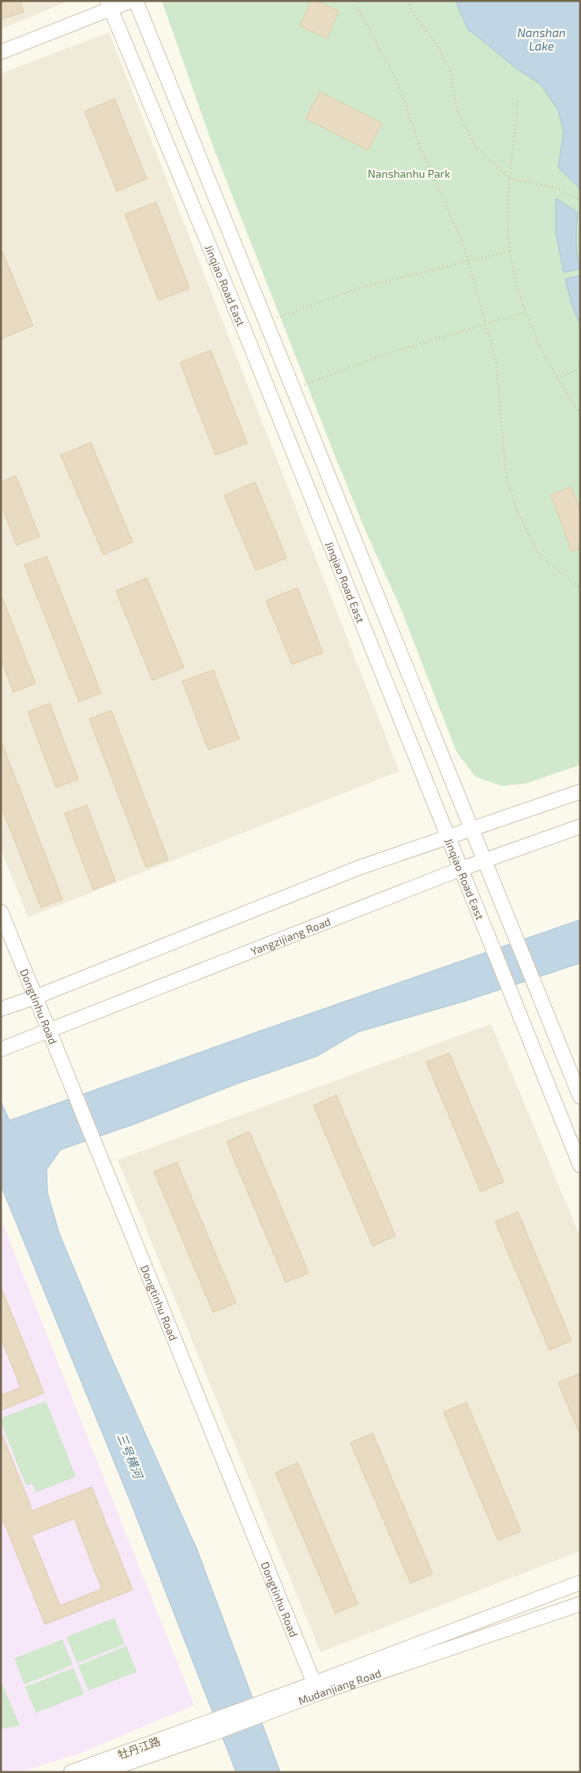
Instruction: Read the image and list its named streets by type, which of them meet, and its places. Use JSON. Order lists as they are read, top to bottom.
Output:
{
  "streets": {
    "street": [
      "Jinqiao Road East",
      "Yangzijiang Road",
      "Dongtinhu Road",
      "Mudanjiang Road",
      "牡丹江路"
    ]
  },
  "crossings": [
    ["Jinqiao Road East", "Yangzijiang Road"],
    ["Yangzijiang Road", "Dongtinhu Road"],
    ["Dongtinhu Road", "Mudanjiang Road"],
    ["Mudanjiang Road", "牡丹江路"]
  ],
  "water": ["Nanshan Lake", "三号横河"],
  "parks": ["Nanshanhu Park"]
}
